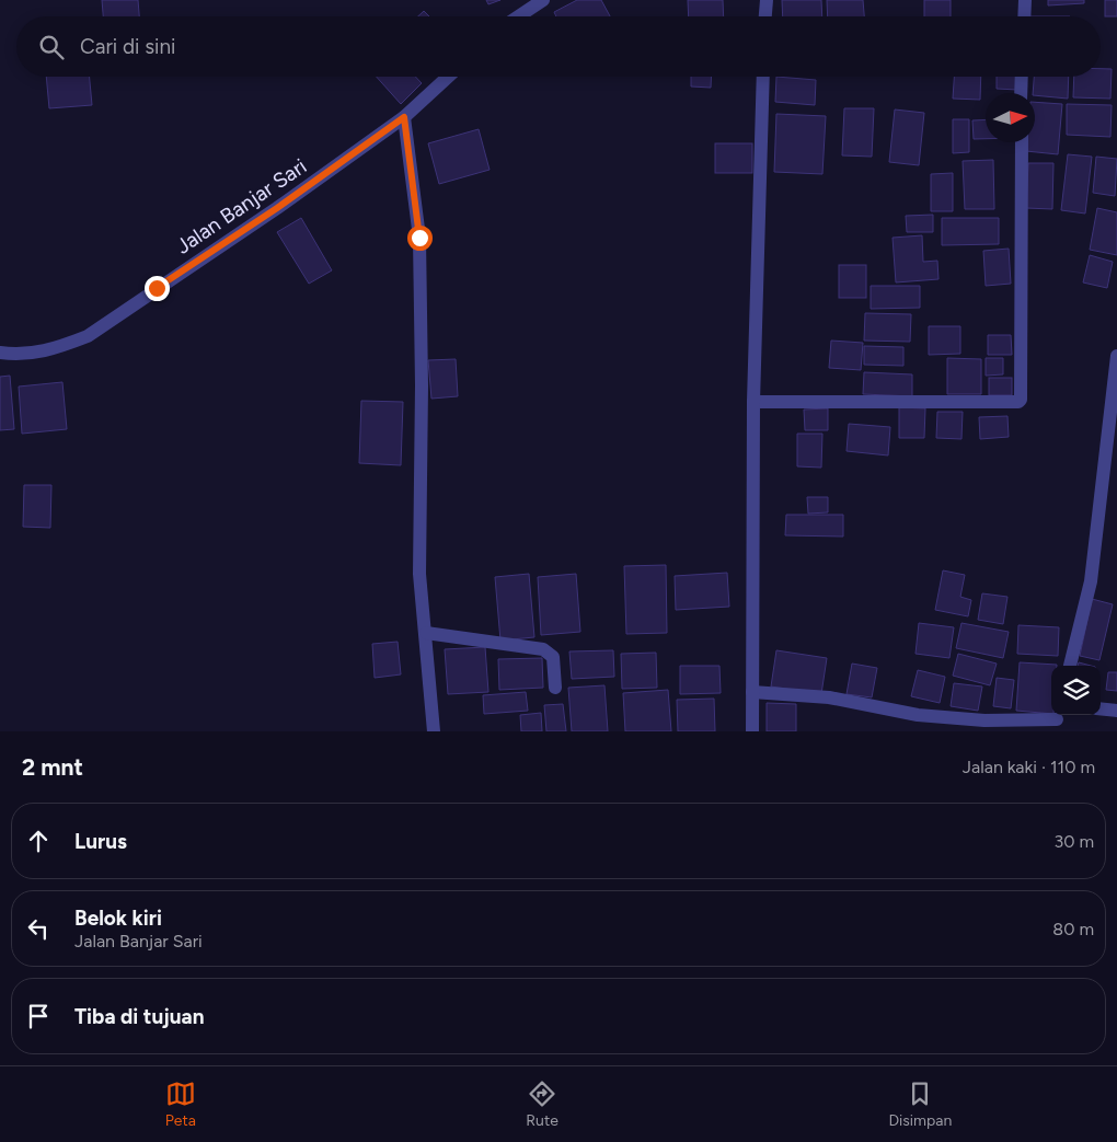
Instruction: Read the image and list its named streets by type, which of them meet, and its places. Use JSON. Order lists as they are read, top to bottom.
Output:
{
  "streets": {
    "street": ["Jalan Banjar Sari"]
  },
  "north": "right",
  "page": {
    "search": "Cari di sini",
    "heading": ["2 mnt", "Jalan kaki · 110 m"],
    "list": [
      ["Lurus", "30 m"],
      ["Belok kiri", "Jalan Banjar Sari", "80 m"],
      "Tiba di tujuan"
    ],
    "nav": ["Peta", "Rute", "Disimpan"]
  }
}
